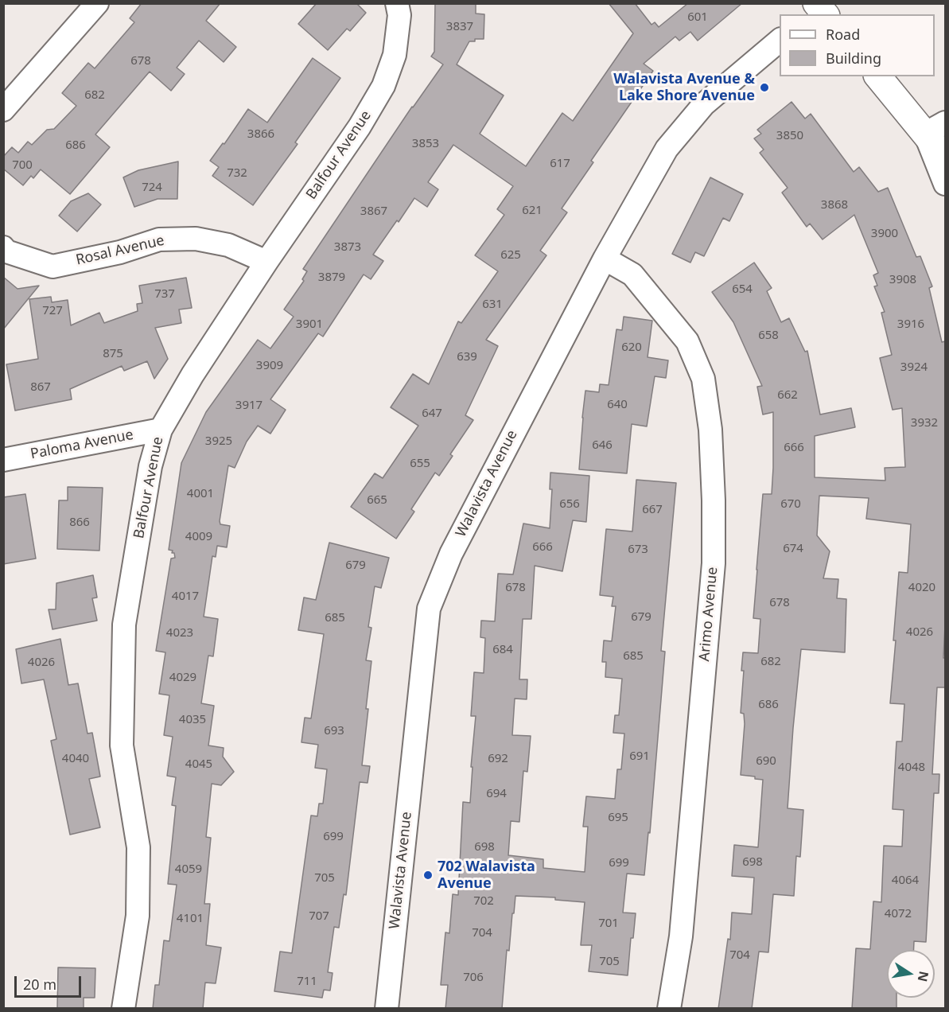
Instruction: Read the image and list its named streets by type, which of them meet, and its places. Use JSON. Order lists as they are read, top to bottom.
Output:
{
  "streets": {
    "street": [
      "Balfour Avenue",
      "Rosal Avenue",
      "Paloma Avenue",
      "Walavista Avenue",
      "Arimo Avenue"
    ]
  },
  "crossings": [
    ["Balfour Avenue", "Rosal Avenue"],
    ["Balfour Avenue", "Paloma Avenue"],
    ["Walavista Avenue", "Arimo Avenue"]
  ],
  "places": ["Walavista Avenue & Lake Shore Avenue", "702 Walavista Avenue"],
  "house_numbers": [
    "601",
    "3837",
    "678",
    "682",
    "3866",
    "3850",
    "3853",
    "686",
    "617",
    "700",
    "732",
    "724",
    "3868",
    "621",
    "3867",
    "3900",
    "3873",
    "625",
    "3879",
    "3908",
    "654",
    "737",
    "631",
    "727",
    "3901",
    "3916",
    "658",
    "620",
    "875",
    "639",
    "3909",
    "3924",
    "867",
    "662",
    "640",
    "3917",
    "647",
    "3932",
    "3925",
    "646",
    "666",
    "655",
    "4001",
    "665",
    "656",
    "670",
    "667",
    "866",
    "4009",
    "666",
    "674",
    "673",
    "679",
    "678",
    "4020",
    "4017",
    "678",
    "679",
    "685",
    "4026",
    "4023",
    "684",
    "685",
    "682",
    "4026",
    "4029",
    "686",
    "4035",
    "693",
    "691",
    "4040",
    "692",
    "690",
    "4045",
    "4048",
    "694",
    "695",
    "699",
    "698",
    "698",
    "699",
    "4059",
    "705",
    "4064",
    "702",
    "4072",
    "707",
    "4101",
    "701",
    "704",
    "704",
    "705",
    "706",
    "711"
  ],
  "legend": ["Road", "Building"],
  "scale_bar": "20 m",
  "north": "right"
}
